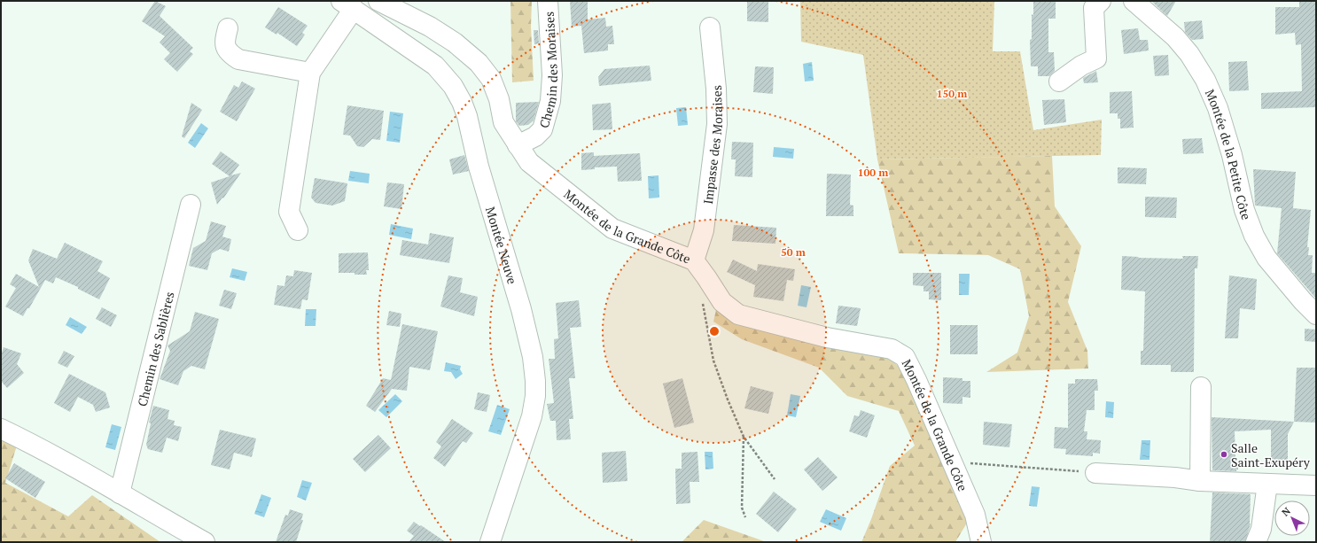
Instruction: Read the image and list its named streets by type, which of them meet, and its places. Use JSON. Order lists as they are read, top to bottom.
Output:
{
  "streets": {
    "street": [
      "Chemin des Moraises",
      "Impasse des Moraises",
      "Montée de la Petite Côte",
      "Montée de la Grande Côte",
      "Montée Neuve",
      "Chemin des Sablières"
    ]
  },
  "crossings": [
    ["Chemin des Moraises", "Montée de la Grande Côte"],
    ["Impasse des Moraises", "Montée de la Grande Côte"]
  ],
  "places": ["Salle Saint-Exupéry"],
  "north": "top left",
  "rings": ["150 m", "100 m", "50 m"]
}
